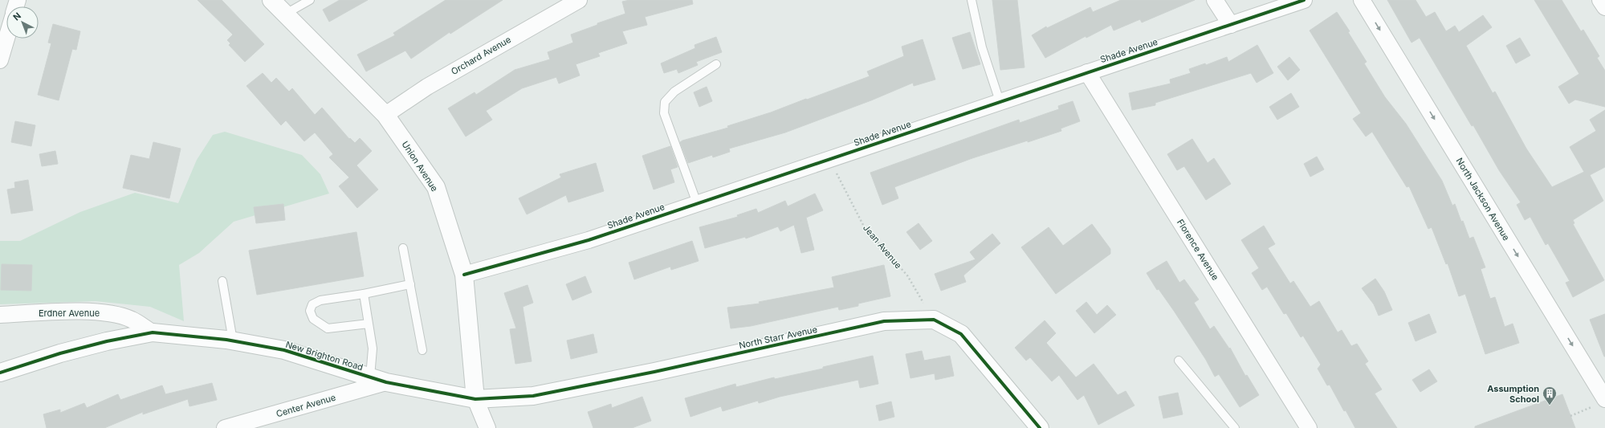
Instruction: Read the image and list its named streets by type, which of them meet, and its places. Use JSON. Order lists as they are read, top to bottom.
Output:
{
  "streets": {
    "street": [
      "Shade Avenue",
      "Orchard Avenue",
      "Union Avenue",
      "North Jackson Avenue",
      "Florence Avenue",
      "Erdner Avenue",
      "North Starr Avenue",
      "New Brighton Road",
      "Center Avenue"
    ],
    "path": ["Jean Avenue"]
  },
  "crossings": [
    ["Shade Avenue", "Union Avenue"],
    ["Shade Avenue", "Florence Avenue"],
    ["Orchard Avenue", "Union Avenue"],
    ["Union Avenue", "North Starr Avenue"],
    ["Union Avenue", "New Brighton Road"],
    ["Erdner Avenue", "New Brighton Road"],
    ["North Starr Avenue", "New Brighton Road"],
    ["New Brighton Road", "Center Avenue"]
  ],
  "one_way": ["North Jackson Avenue"],
  "places": {
    "building": ["Assumption School"]
  },
  "north": "top left"
}
